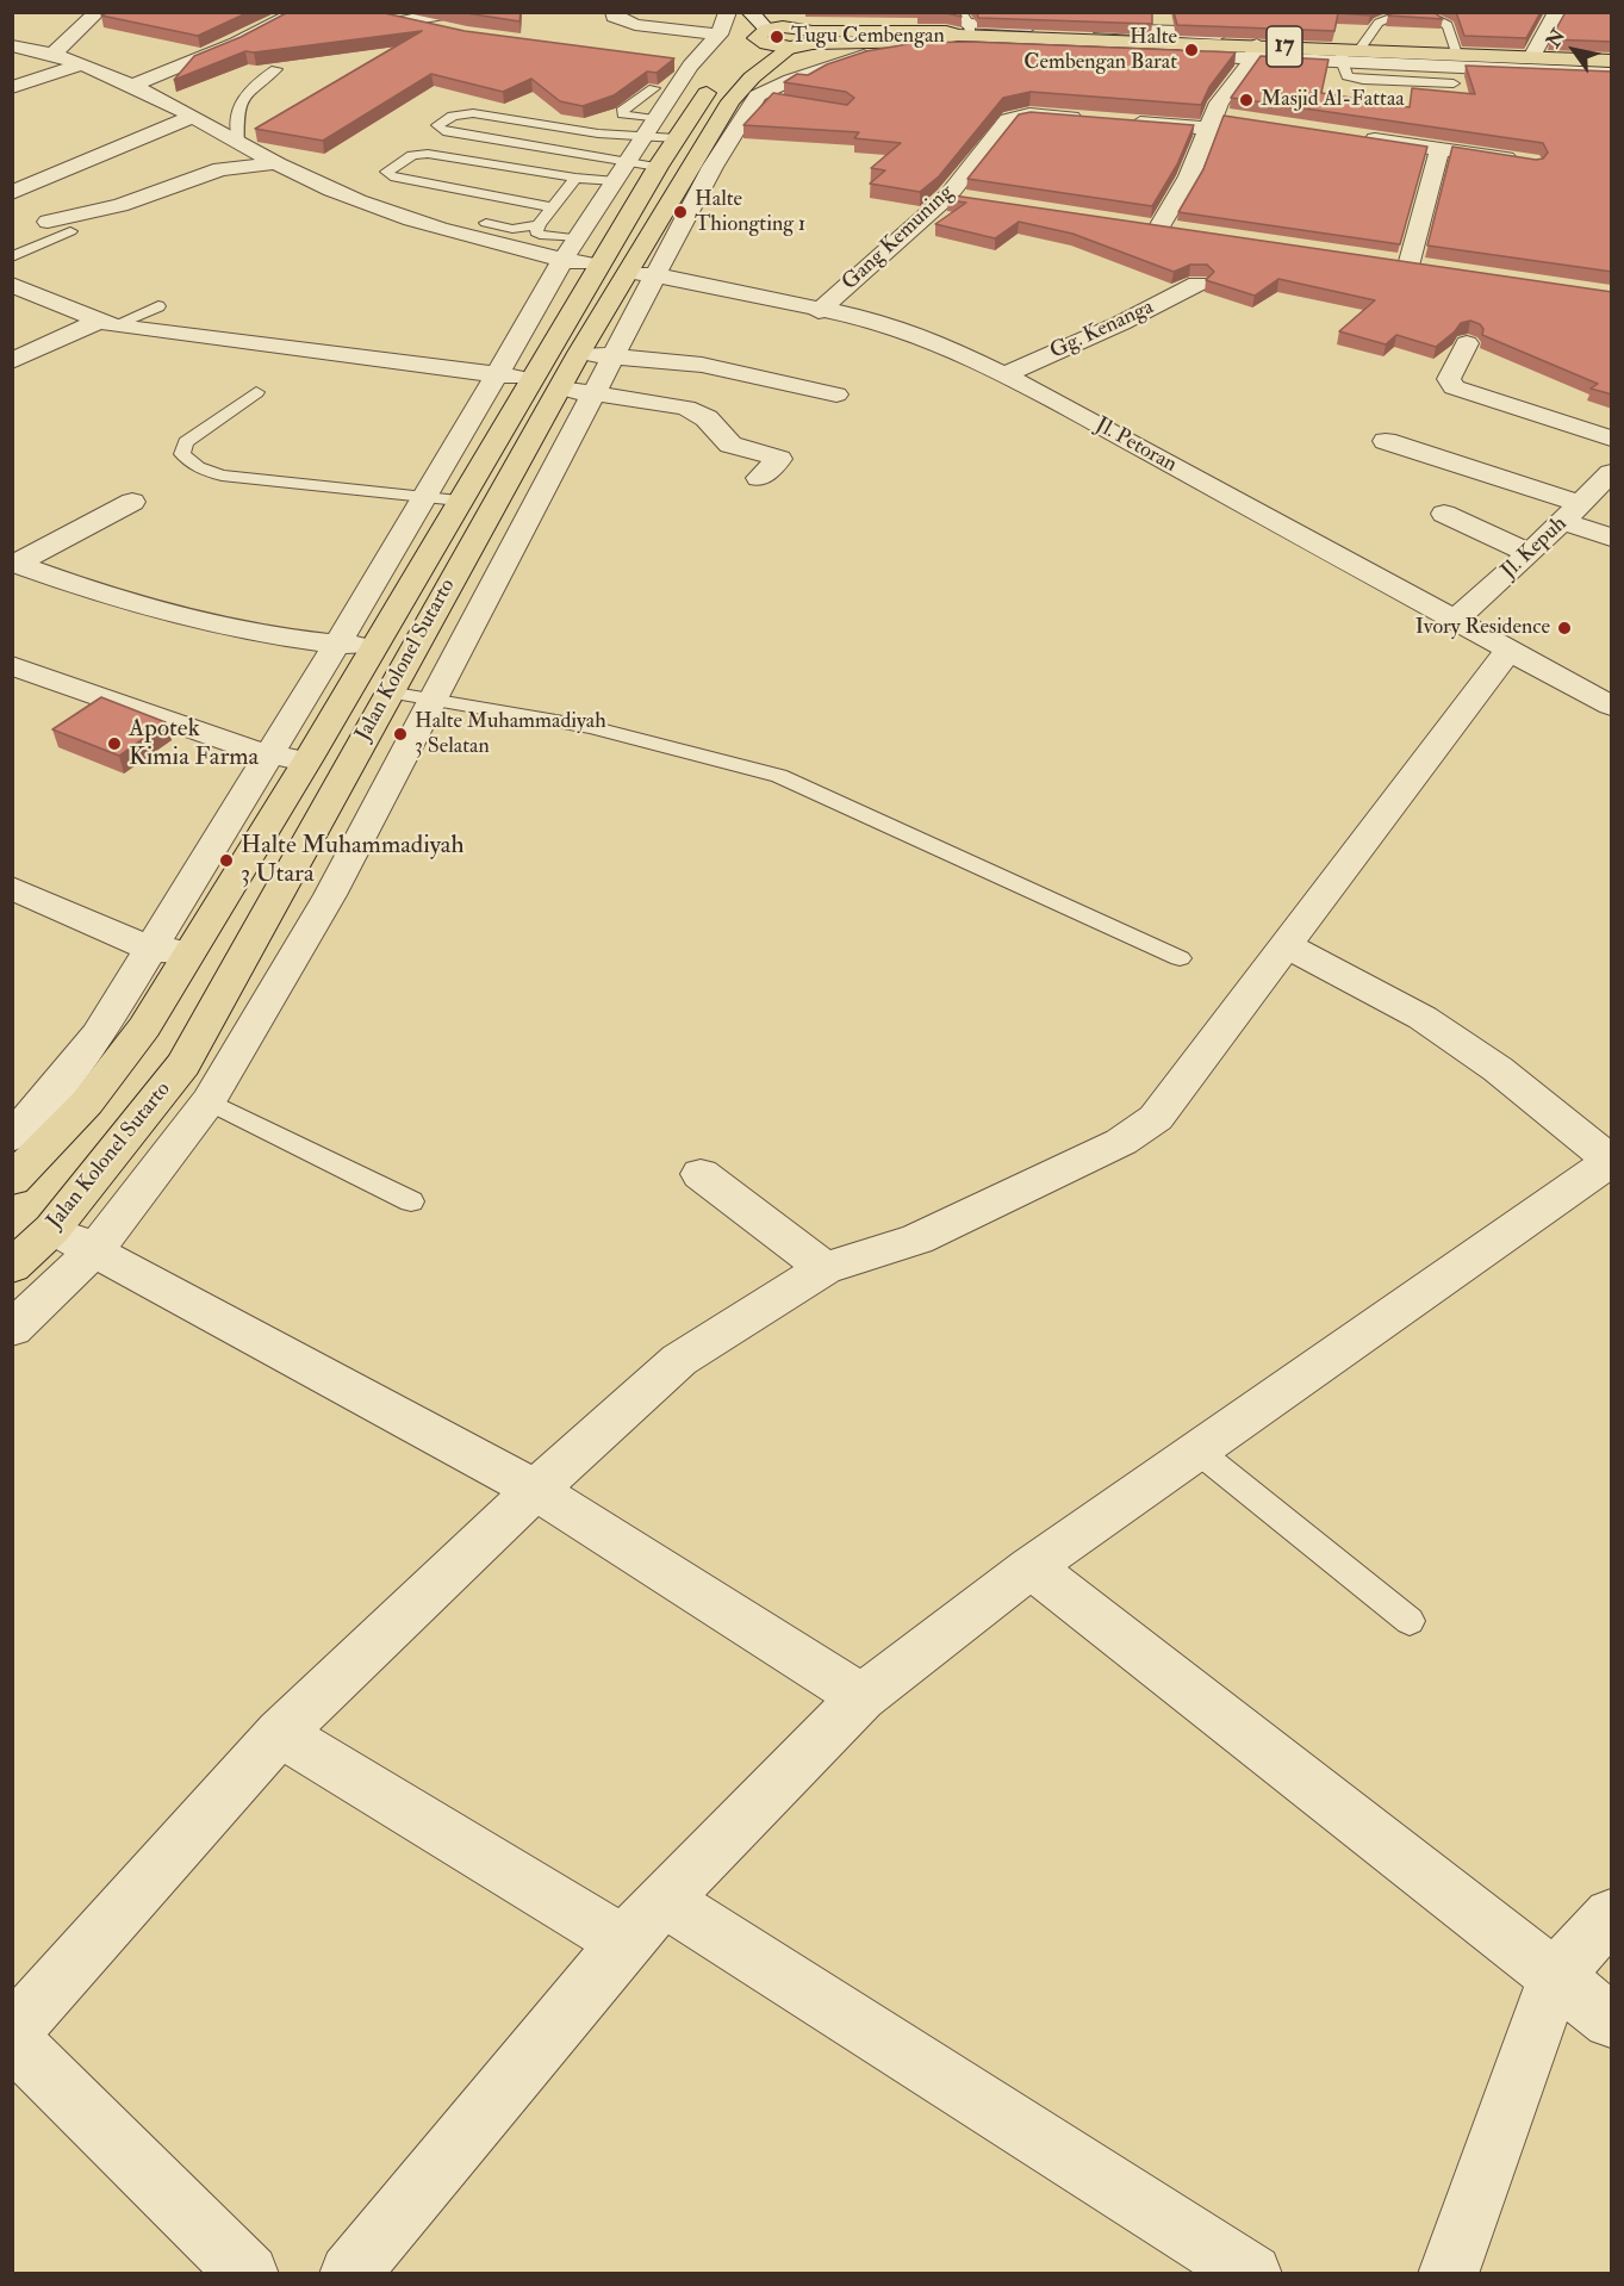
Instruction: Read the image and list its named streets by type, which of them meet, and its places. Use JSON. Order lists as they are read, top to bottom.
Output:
{
  "streets": {
    "main road": ["17", "Jalan Kolonel Sutarto"],
    "street": [
      "Gang Kemuning",
      "Gg. Kenanga",
      "Jl. Petoran",
      "Jl. Kepuh"
    ]
  },
  "crossings": [
    ["Gang Kemuning", "Jl. Petoran"],
    ["Gg. Kenanga", "Jl. Petoran"],
    ["Jl. Petoran", "Jl. Kepuh"],
    ["Jl. Petoran", "Jalan Kolonel Sutarto"]
  ],
  "places": [
    "Tugu Cembengan",
    "Halte Cembengan Barat",
    "Masjid Al-Fattaa",
    "Halte Thiongting 1",
    "Ivory Residence",
    "Halte Muhammadiyah 3 Selatan",
    "Apotek Kimia Farma",
    "Halte Muhammadiyah 3 Utara"
  ],
  "north": "top left"
}
